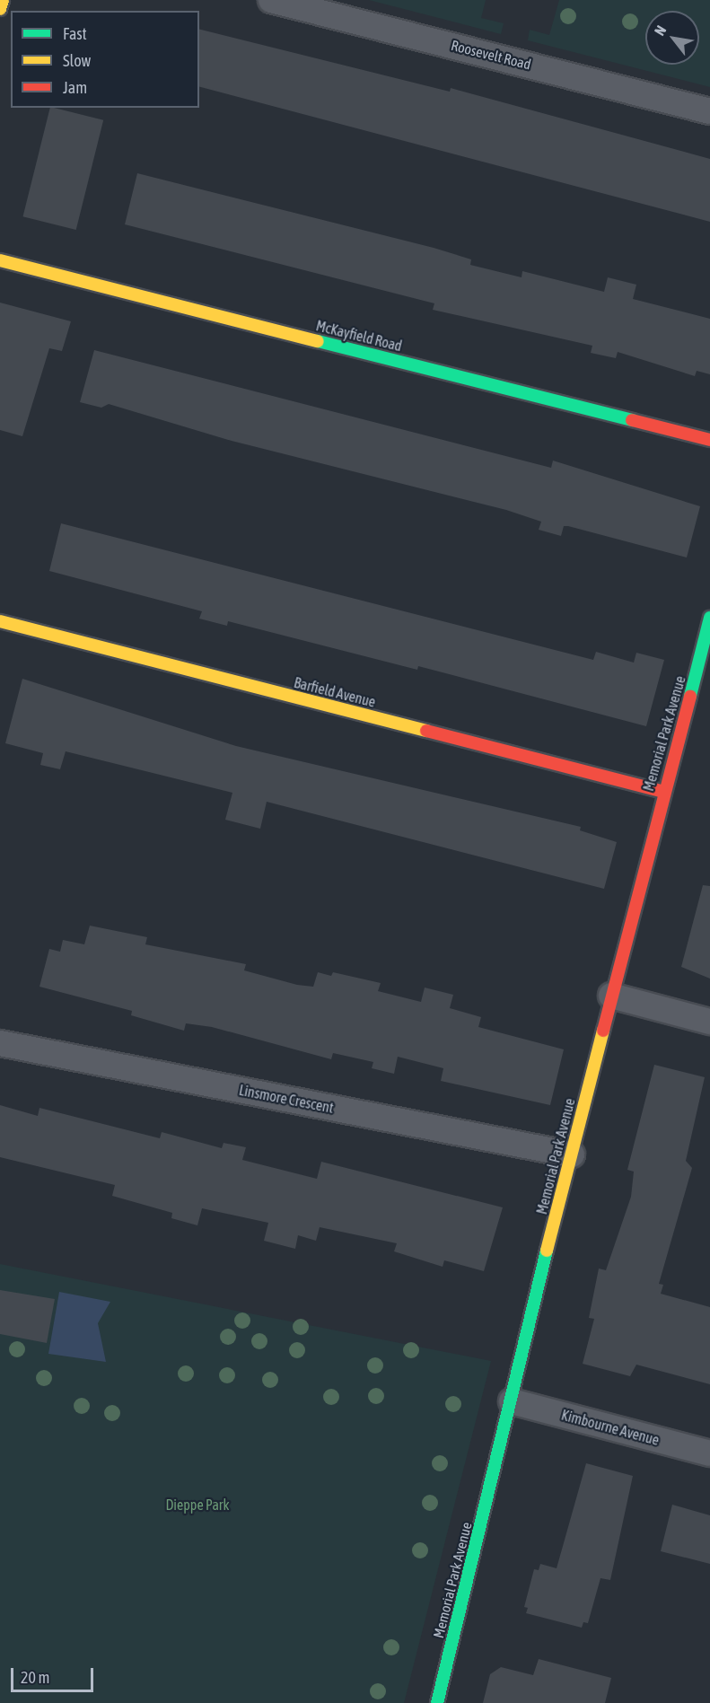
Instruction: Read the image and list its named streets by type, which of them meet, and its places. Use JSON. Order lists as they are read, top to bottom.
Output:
{
  "streets": {
    "street": [
      "Roosevelt Road",
      "McKayfield Road",
      "Barfield Avenue",
      "Memorial Park Avenue",
      "Linsmore Crescent",
      "Kimbourne Avenue"
    ]
  },
  "crossings": [
    ["Barfield Avenue", "Memorial Park Avenue"],
    ["Memorial Park Avenue", "Linsmore Crescent"],
    ["Memorial Park Avenue", "Kimbourne Avenue"]
  ],
  "parks": ["Dieppe Park"],
  "legend": ["Fast", "Slow", "Jam"],
  "scale_bar": "20 m",
  "north": "top left"
}
